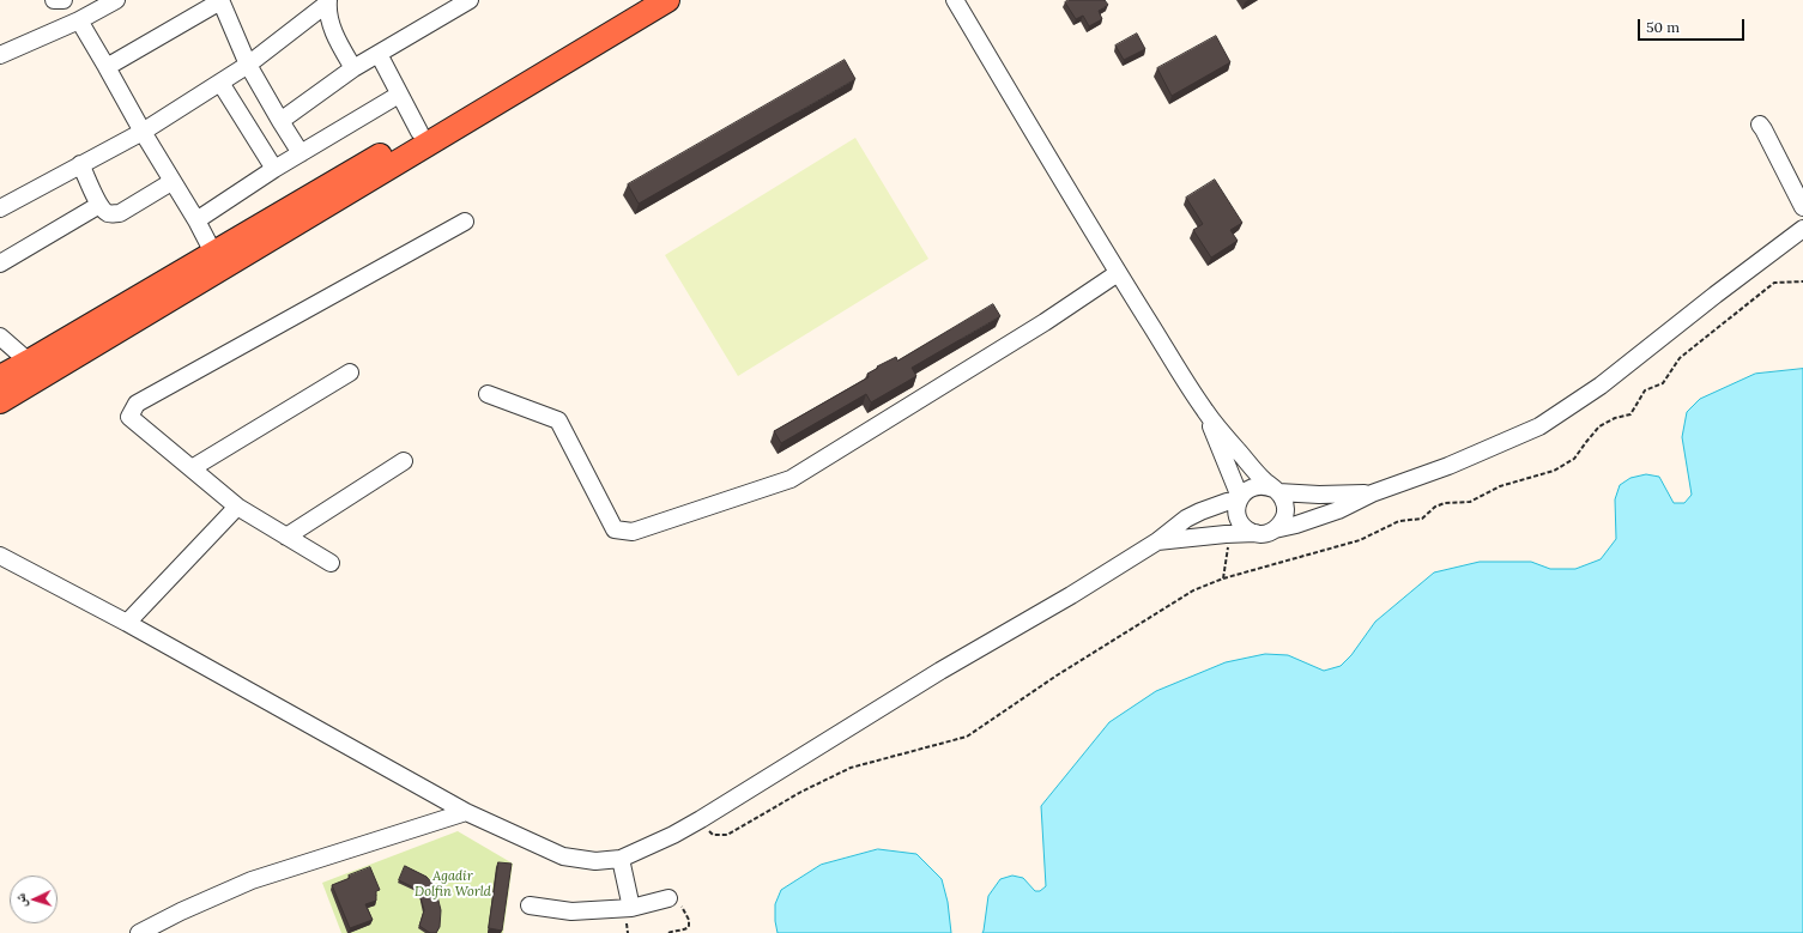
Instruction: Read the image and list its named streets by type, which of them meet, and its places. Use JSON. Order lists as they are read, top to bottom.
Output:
{
  "parks": ["Agadir Dolfin World"],
  "scale_bar": "50 m",
  "north": "left"
}
